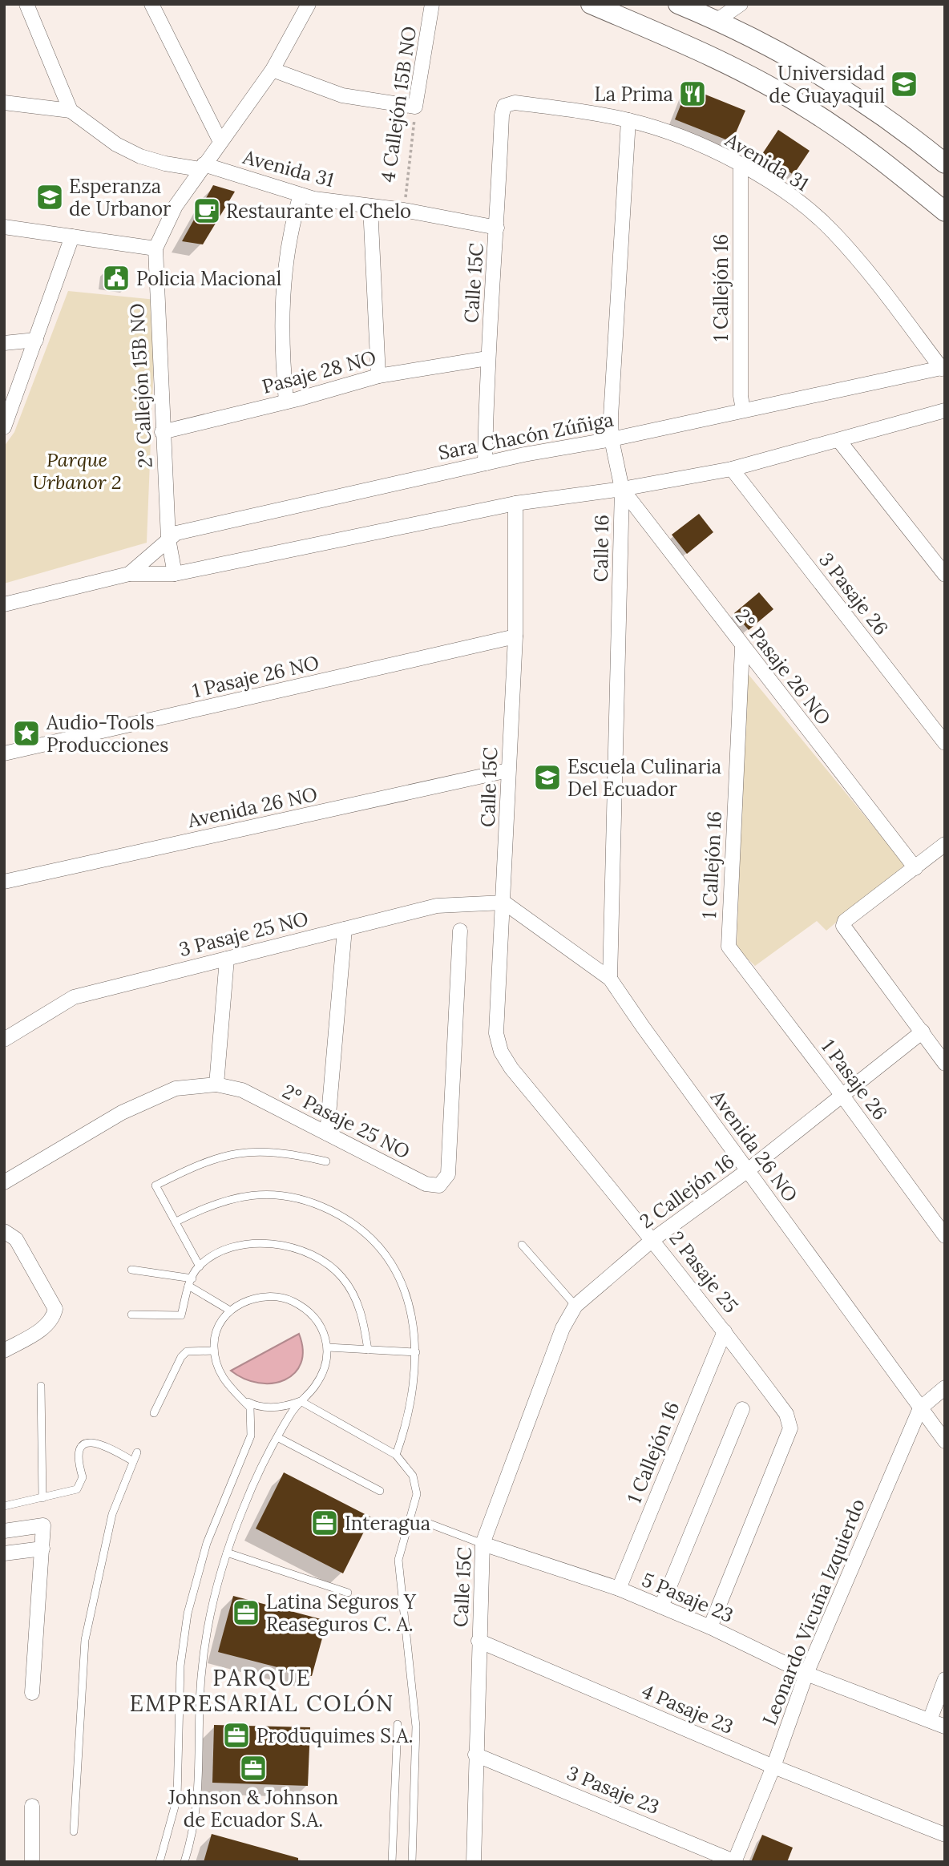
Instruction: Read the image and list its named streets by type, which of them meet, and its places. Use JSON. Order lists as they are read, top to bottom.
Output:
{
  "streets": {
    "street": [
      "4 Callejón 15B NO",
      "Avenida 31",
      "Calle 15C",
      "1 Callejón 16",
      "Pasaje 28 NO",
      "2° Callejón 15B NO",
      "Sara Chacón Zúñiga",
      "Calle 16",
      "3 Pasaje 26",
      "2° Pasaje 26 NO",
      "1 Pasaje 26 NO",
      "Avenida 26 NO",
      "3 Pasaje 25 NO",
      "1 Pasaje 26",
      "2° Pasaje 25 NO",
      "2 Callejón 16",
      "2 Pasaje 25",
      "5 Pasaje 23",
      "Leonardo Vicuña Izquierdo",
      "4 Pasaje 23",
      "3 Pasaje 23"
    ]
  },
  "crossings": [
    ["4 Callejón 15B NO", "Avenida 31"],
    ["4 Callejón 15B NO", "Pasaje 28 NO"],
    ["Avenida 31", "Calle 15C"],
    ["Avenida 31", "1 Callejón 16"],
    ["Avenida 31", "2° Callejón 15B NO"],
    ["Avenida 31", "Sara Chacón Zúñiga"],
    ["Avenida 31", "Calle 16"],
    ["Calle 15C", "Pasaje 28 NO"],
    ["Calle 15C", "Sara Chacón Zúñiga"],
    ["Calle 15C", "1 Pasaje 26 NO"],
    ["Calle 15C", "Avenida 26 NO"],
    ["Calle 15C", "3 Pasaje 25 NO"],
    ["Calle 15C", "2 Callejón 16"],
    ["Calle 15C", "2 Pasaje 25"],
    ["Calle 15C", "5 Pasaje 23"],
    ["Calle 15C", "4 Pasaje 23"],
    ["Calle 15C", "3 Pasaje 23"],
    ["1 Callejón 16", "Sara Chacón Zúñiga"],
    ["1 Callejón 16", "2° Pasaje 26 NO"],
    ["1 Callejón 16", "1 Pasaje 26"],
    ["1 Callejón 16", "2 Pasaje 25"],
    ["1 Callejón 16", "5 Pasaje 23"],
    ["Pasaje 28 NO", "2° Callejón 15B NO"],
    ["2° Callejón 15B NO", "Sara Chacón Zúñiga"],
    ["Sara Chacón Zúñiga", "Calle 16"],
    ["Sara Chacón Zúñiga", "3 Pasaje 26"],
    ["Sara Chacón Zúñiga", "2° Pasaje 26 NO"],
    ["Calle 16", "2° Pasaje 26 NO"],
    ["Calle 16", "Avenida 26 NO"],
    ["Avenida 26 NO", "3 Pasaje 25 NO"],
    ["Avenida 26 NO", "2 Callejón 16"],
    ["Avenida 26 NO", "Leonardo Vicuña Izquierdo"],
    ["1 Pasaje 26", "2 Callejón 16"],
    ["2 Callejón 16", "2 Pasaje 25"],
    ["2 Pasaje 25", "5 Pasaje 23"],
    ["5 Pasaje 23", "Leonardo Vicuña Izquierdo"],
    ["Leonardo Vicuña Izquierdo", "4 Pasaje 23"],
    ["Leonardo Vicuña Izquierdo", "3 Pasaje 23"]
  ],
  "districts": ["PARQUE EMPRESARIAL COLÓN"],
  "parks": ["Parque Urbanor 2"],
  "places": {
    "school or university": ["Universidad de Guayaquil", "Esperanza de Urbanor", "Escuela Culinaria Del Ecuador"],
    "restaurant": ["La Prima"],
    "cafe": ["Restaurante el Chelo"],
    "public building": ["Policia Macional"],
    "place": ["Audio-Tools Producciones"],
    "office": [
      "Interagua",
      "Latina Seguros Y Reaseguros C. A.",
      "Produquimes S.A.",
      "Johnson & Johnson de Ecuador S.A."
    ]
  }
}
